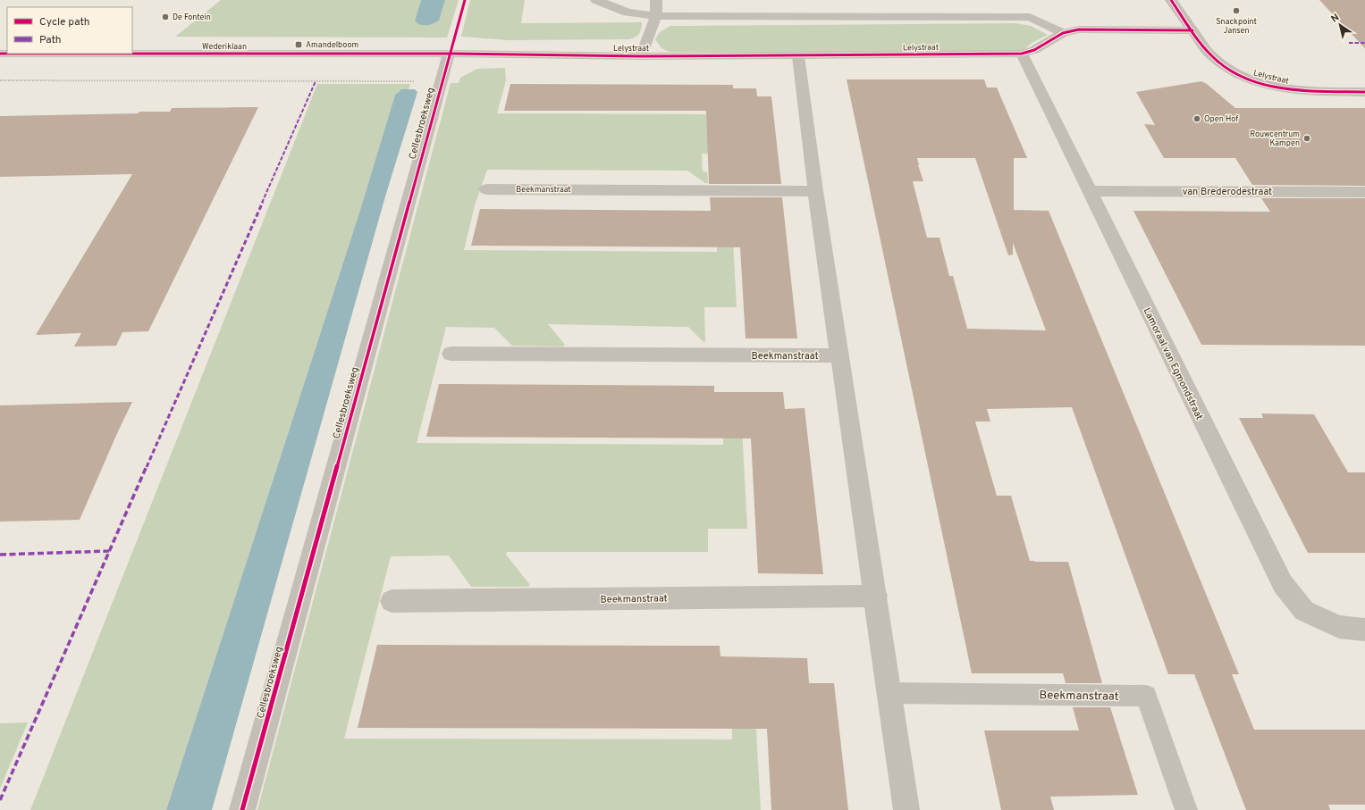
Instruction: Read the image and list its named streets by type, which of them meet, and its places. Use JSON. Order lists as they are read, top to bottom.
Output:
{
  "streets": {
    "street": [
      "Wederiklaan",
      "Lelystraat",
      "Cellesbroeksweg",
      "Beekmanstraat",
      "van Brederodestraat",
      "Lamoraal van Egmondstraat"
    ]
  },
  "crossings": [
    ["Wederiklaan", "Lelystraat"],
    ["Wederiklaan", "Cellesbroeksweg"],
    ["Lelystraat", "Cellesbroeksweg"],
    ["Lelystraat", "Lamoraal van Egmondstraat"],
    ["van Brederodestraat", "Lamoraal van Egmondstraat"]
  ],
  "places": {
    "other": [
      "Snackpoint Jansen",
      "De Fontein",
      "Open Hof",
      "Rouwcentrum Kampen"
    ],
    "transit": ["Amandelboom"]
  },
  "legend": ["Cycle path", "Path"],
  "north": "top left"
}
